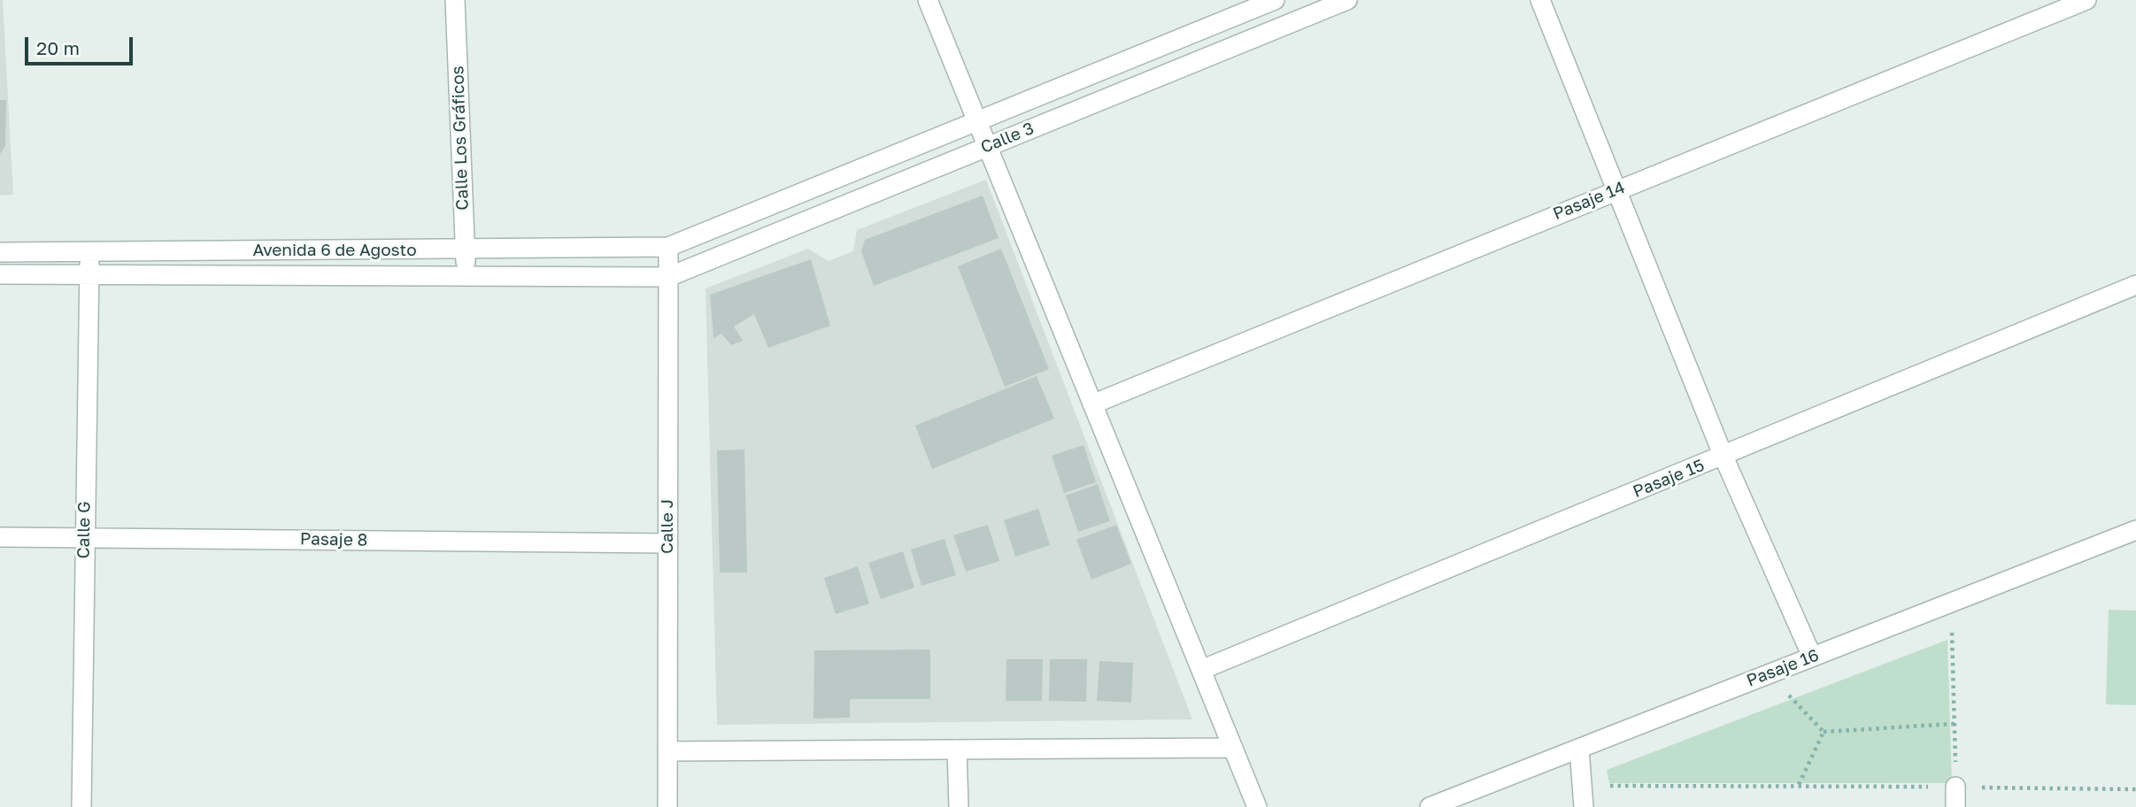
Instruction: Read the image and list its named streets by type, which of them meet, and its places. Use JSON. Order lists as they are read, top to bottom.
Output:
{
  "streets": {
    "street": [
      "Calle Los Gráficos",
      "Calle 3",
      "Pasaje 14",
      "Avenida 6 de Agosto",
      "Pasaje 15",
      "Calle J",
      "Calle G",
      "Pasaje 8",
      "Pasaje 16"
    ]
  },
  "crossings": [
    ["Calle Los Gráficos", "Avenida 6 de Agosto"],
    ["Calle 3", "Avenida 6 de Agosto"],
    ["Calle 3", "Calle J"],
    ["Avenida 6 de Agosto", "Calle J"],
    ["Avenida 6 de Agosto", "Calle G"],
    ["Calle J", "Pasaje 8"],
    ["Calle G", "Pasaje 8"]
  ],
  "scale_bar": "20 m"
}
